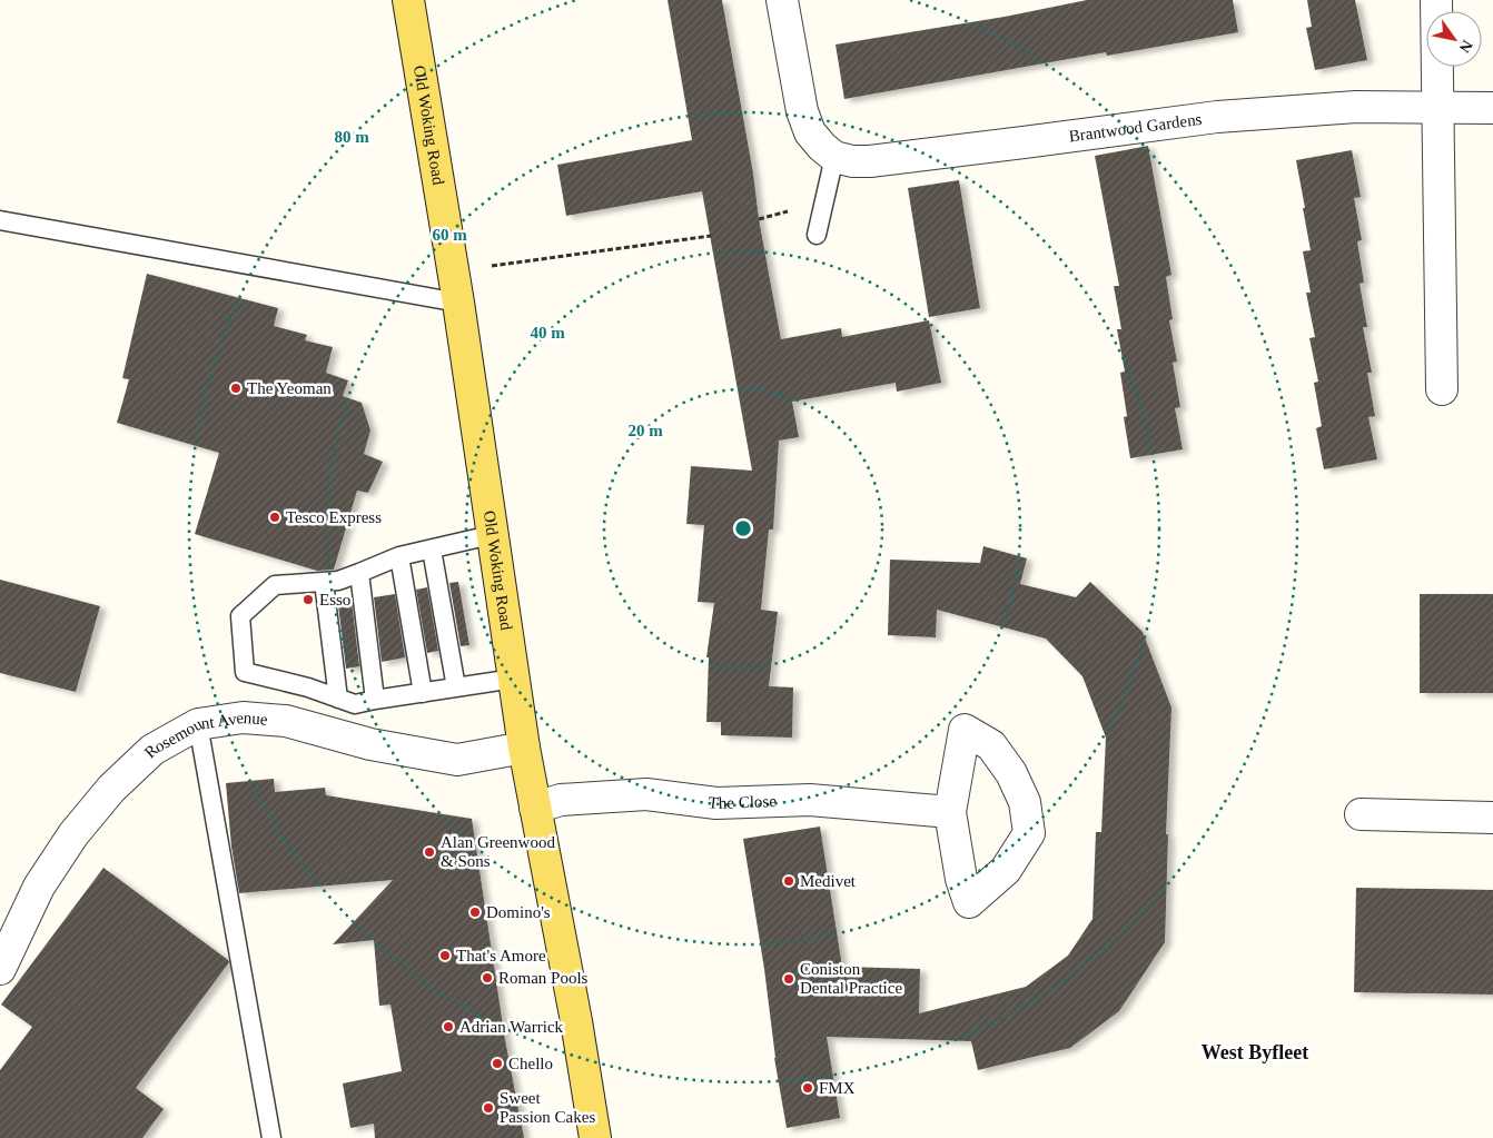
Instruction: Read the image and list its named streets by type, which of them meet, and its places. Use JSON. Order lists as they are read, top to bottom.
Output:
{
  "streets": {
    "main road": ["Old Woking Road"],
    "street": ["Brantwood Gardens", "Rosemount Avenue", "The Close"]
  },
  "crossings": [
    ["Old Woking Road", "Rosemount Avenue"],
    ["Old Woking Road", "The Close"]
  ],
  "districts": ["West Byfleet"],
  "places": [
    "The Yeoman",
    "Tesco Express",
    "Esso",
    "Alan Greenwood & Sons",
    "Medivet",
    "Domino's",
    "That's Amore",
    "Roman Pools",
    "Coniston Dental Practice",
    "Adrian Warrick",
    "Chello",
    "FMX",
    "Sweet Passion Cakes"
  ],
  "north": "bottom right",
  "rings": [
    "80 m",
    "60 m",
    "40 m",
    "20 m"
  ]
}
